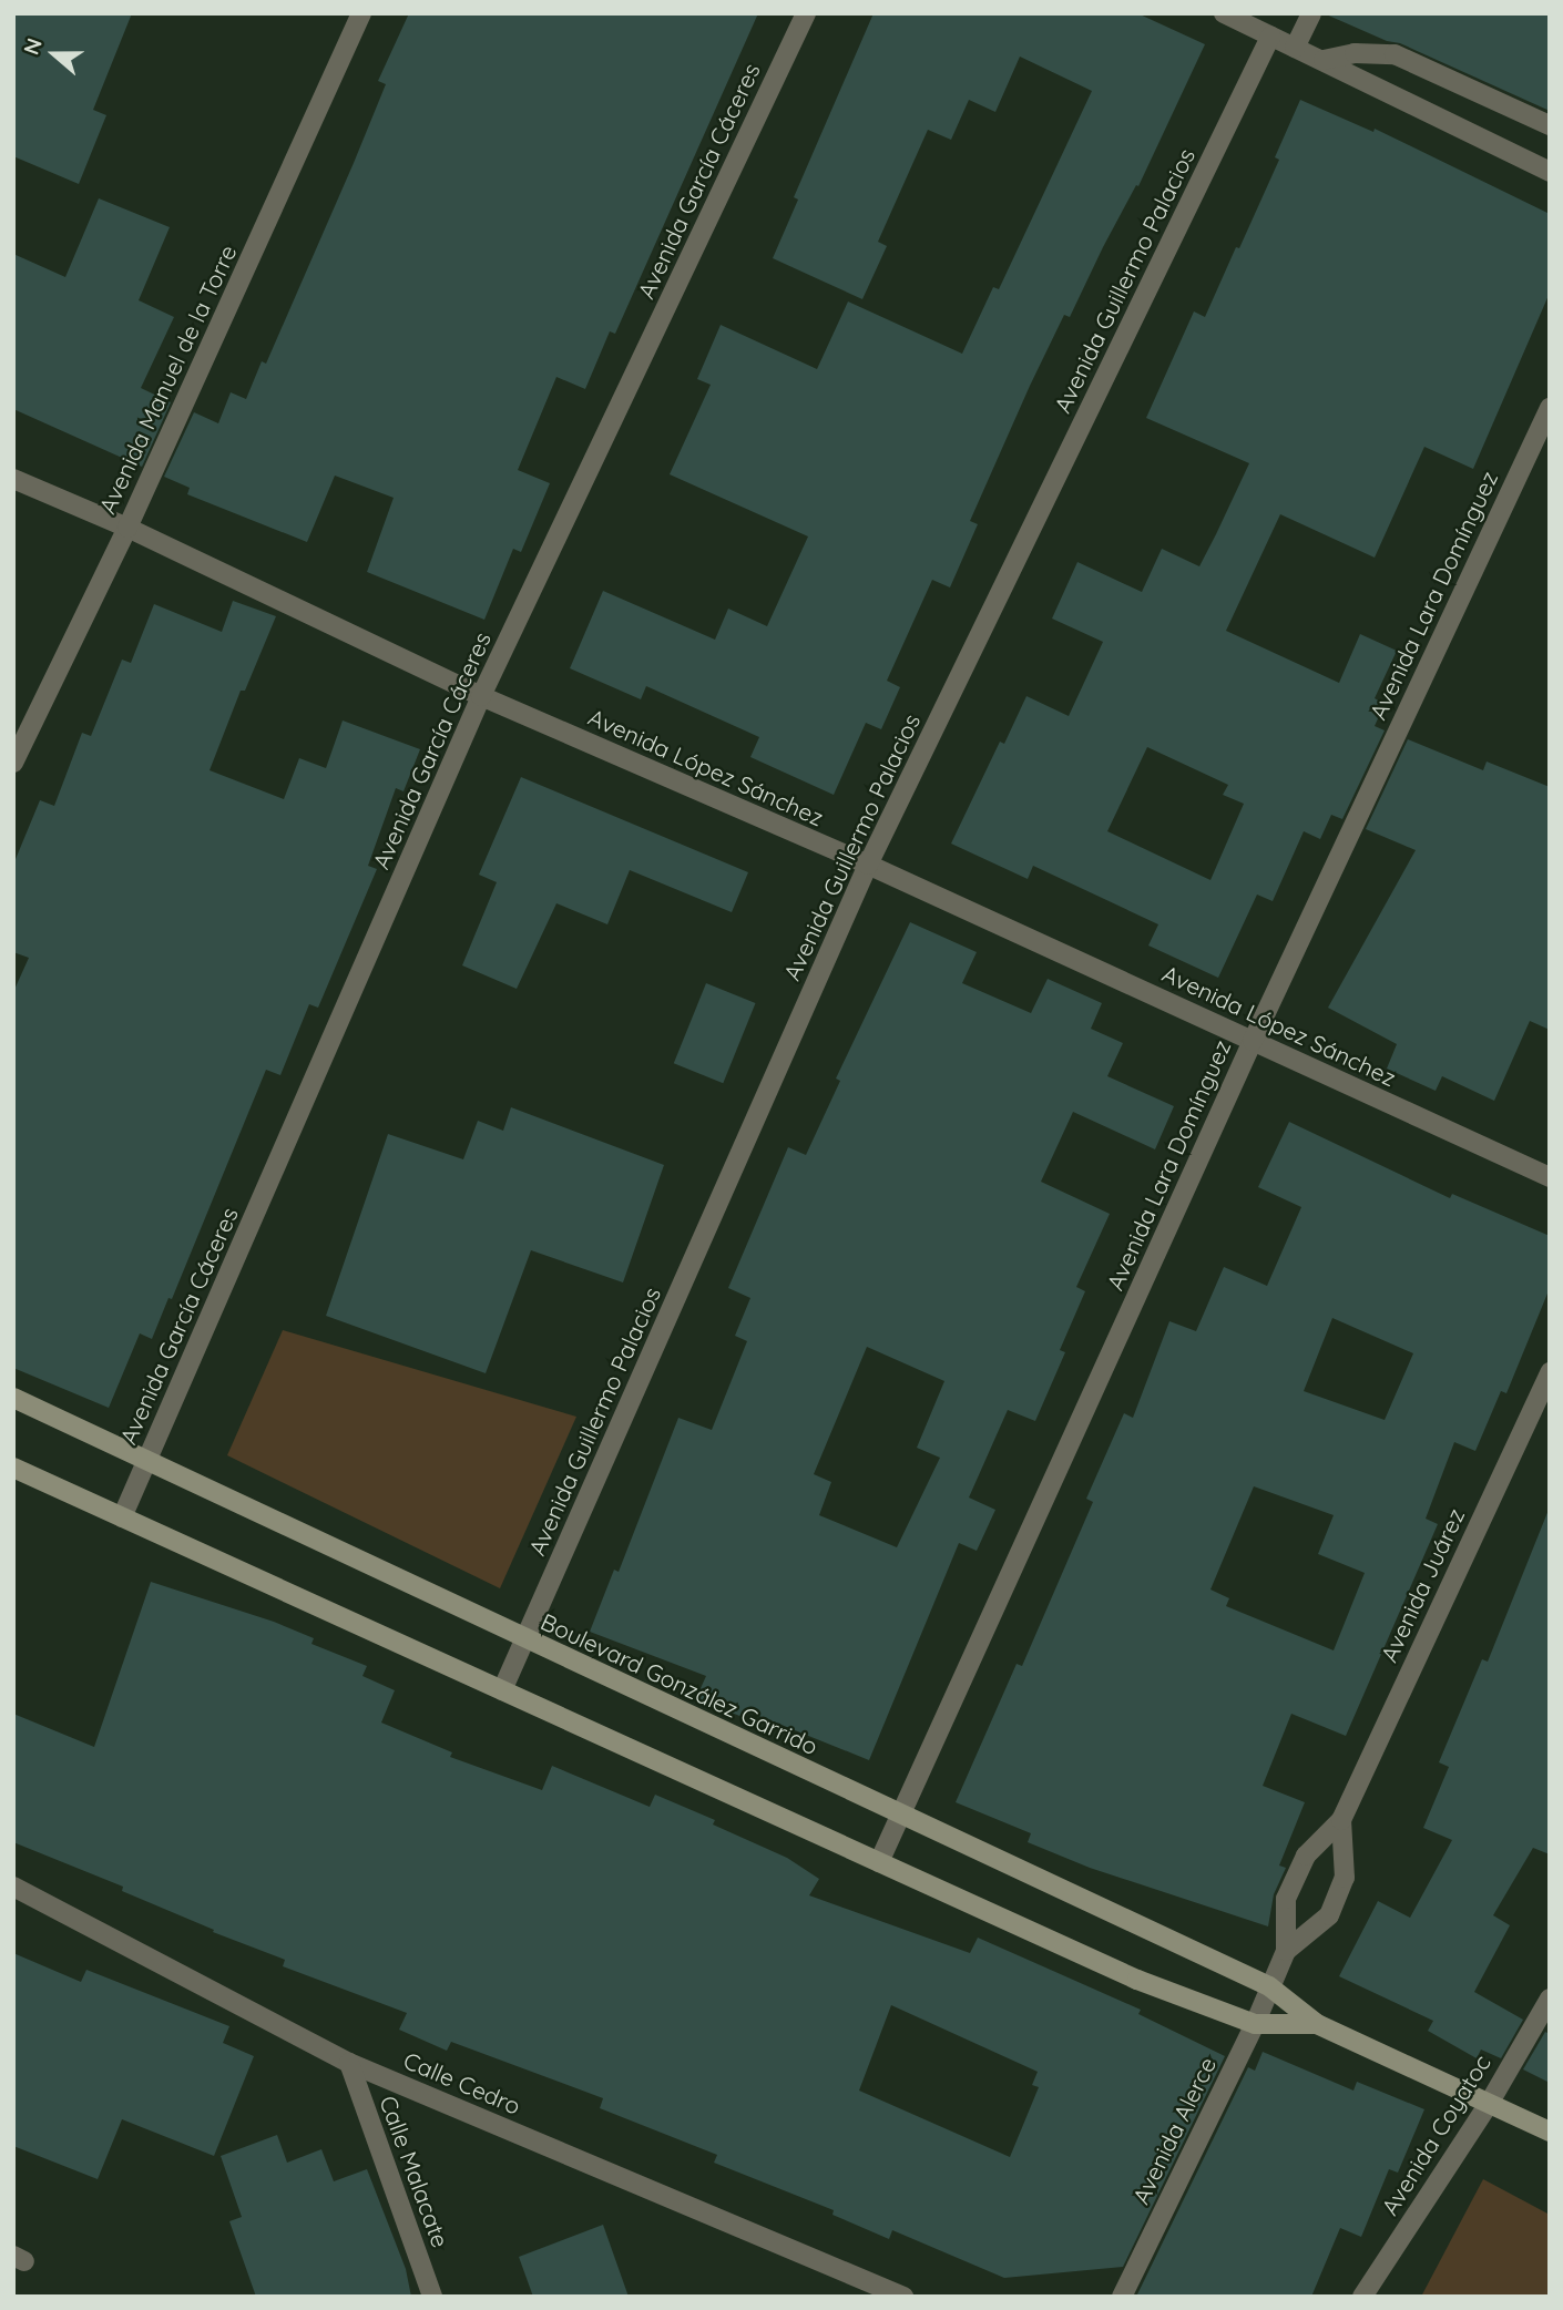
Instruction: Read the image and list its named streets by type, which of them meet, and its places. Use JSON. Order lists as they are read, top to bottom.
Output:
{
  "streets": {
    "street": [
      "Avenida García Cáceres",
      "Avenida Guillermo Palacios",
      "Avenida Manuel de la Torre",
      "Avenida Lara Domínguez",
      "Avenida López Sánchez",
      "Avenida Juárez",
      "Boulevard González Garrido",
      "Calle Cedro",
      "Avenida Alerce",
      "Avenida Coyatoc",
      "Calle Malacate"
    ]
  },
  "crossings": [
    ["Avenida García Cáceres", "Avenida López Sánchez"],
    ["Avenida García Cáceres", "Boulevard González Garrido"],
    ["Avenida Guillermo Palacios", "Avenida López Sánchez"],
    ["Avenida Guillermo Palacios", "Boulevard González Garrido"],
    ["Avenida Manuel de la Torre", "Avenida López Sánchez"],
    ["Avenida Lara Domínguez", "Avenida López Sánchez"],
    ["Avenida Lara Domínguez", "Boulevard González Garrido"],
    ["Avenida Juárez", "Boulevard González Garrido"],
    ["Avenida Juárez", "Avenida Alerce"],
    ["Boulevard González Garrido", "Avenida Alerce"],
    ["Boulevard González Garrido", "Avenida Coyatoc"],
    ["Calle Cedro", "Calle Malacate"]
  ],
  "north": "left"
}
